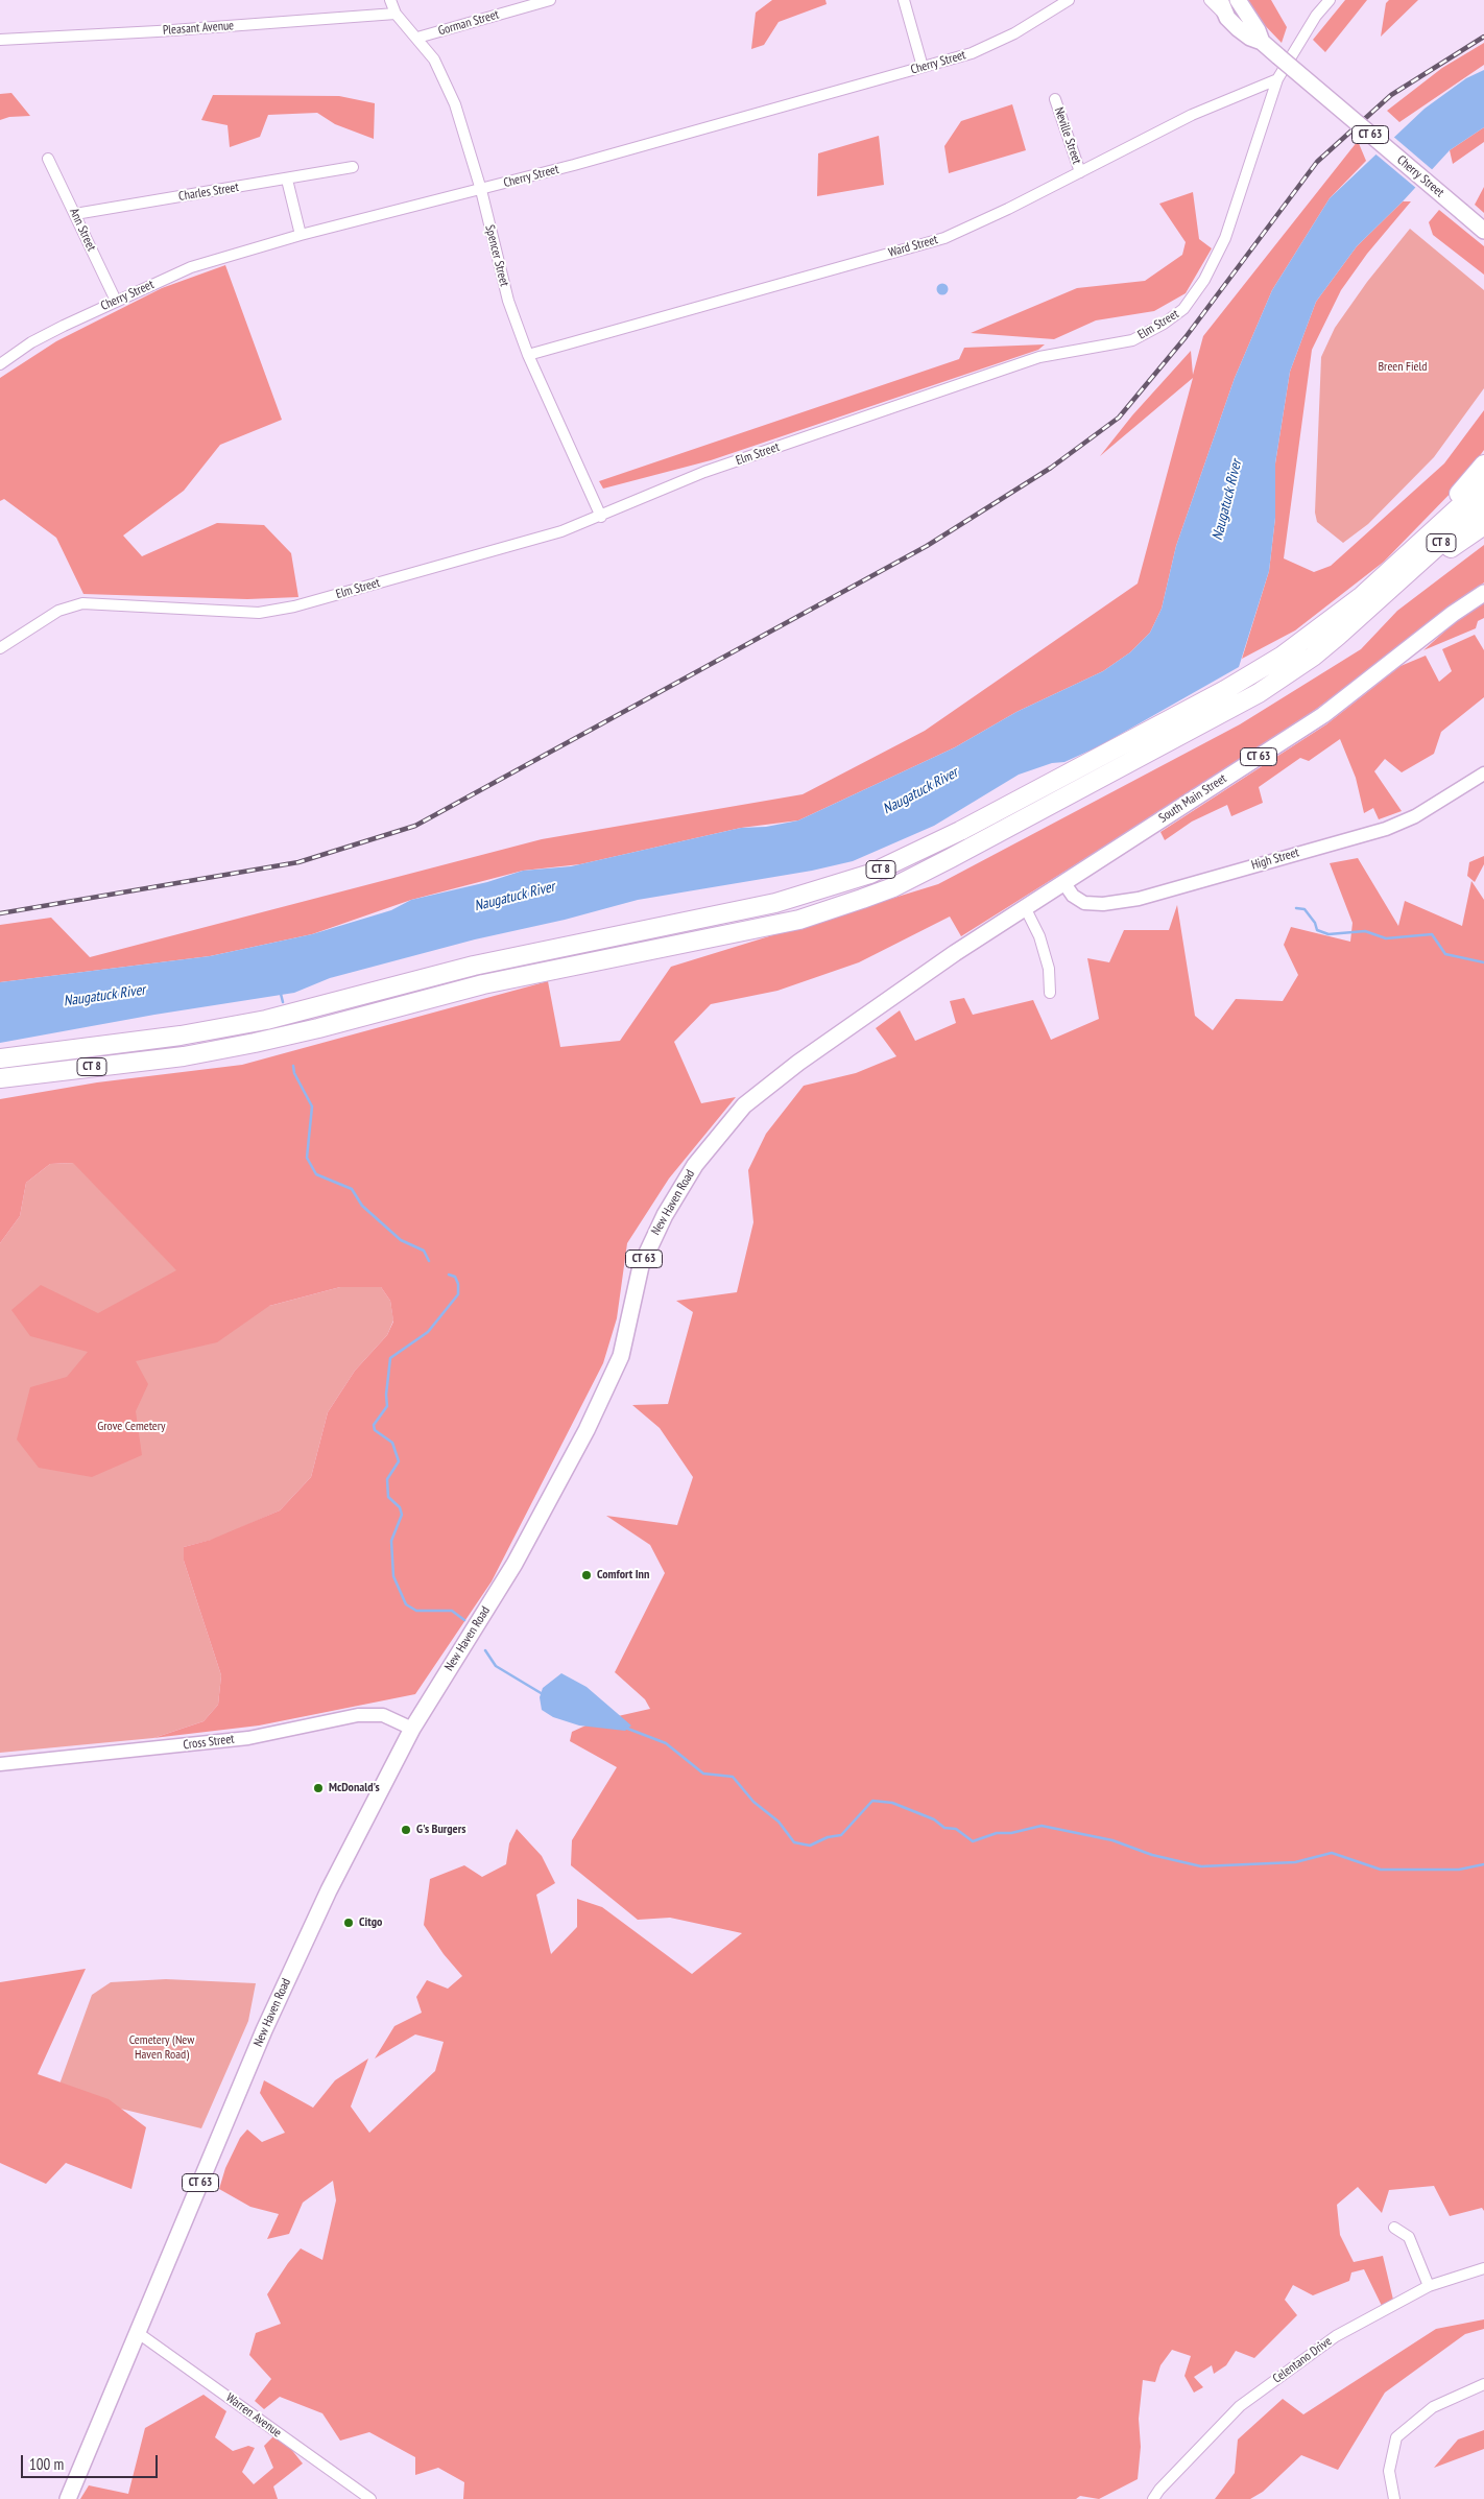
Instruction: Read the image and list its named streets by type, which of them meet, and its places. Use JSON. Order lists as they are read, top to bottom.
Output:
{
  "streets": {
    "highway": ["CT 8"],
    "main road": [
      "Cherry Street",
      "CT 63",
      "South Main Street",
      "New Haven Road"
    ],
    "street": [
      "Gorman Street",
      "Pleasant Avenue",
      "Neville Street",
      "Charles Street",
      "Ann Street",
      "Ward Street",
      "Spencer Street",
      "Elm Street",
      "High Street",
      "Cross Street",
      "Celentano Drive",
      "Warren Avenue"
    ]
  },
  "crossings": [
    ["Gorman Street", "Spencer Street"],
    ["Pleasant Avenue", "Spencer Street"],
    ["Cherry Street", "Ann Street"],
    ["Cherry Street", "Spencer Street"],
    ["Neville Street", "Ward Street"],
    ["Charles Street", "Ann Street"],
    ["Ward Street", "Spencer Street"],
    ["Ward Street", "Elm Street"],
    ["Spencer Street", "Elm Street"],
    ["South Main Street", "High Street"],
    ["South Main Street", "New Haven Road"],
    ["New Haven Road", "Cross Street"],
    ["New Haven Road", "Warren Avenue"]
  ],
  "water": ["Naugatuck River"],
  "parks": ["Breen Field", "Grove Cemetery", "Cemetery (New Haven Road)"],
  "places": [
    "Comfort Inn",
    "McDonald's",
    "G's Burgers",
    "Citgo"
  ],
  "scale_bar": "100 m"
}
